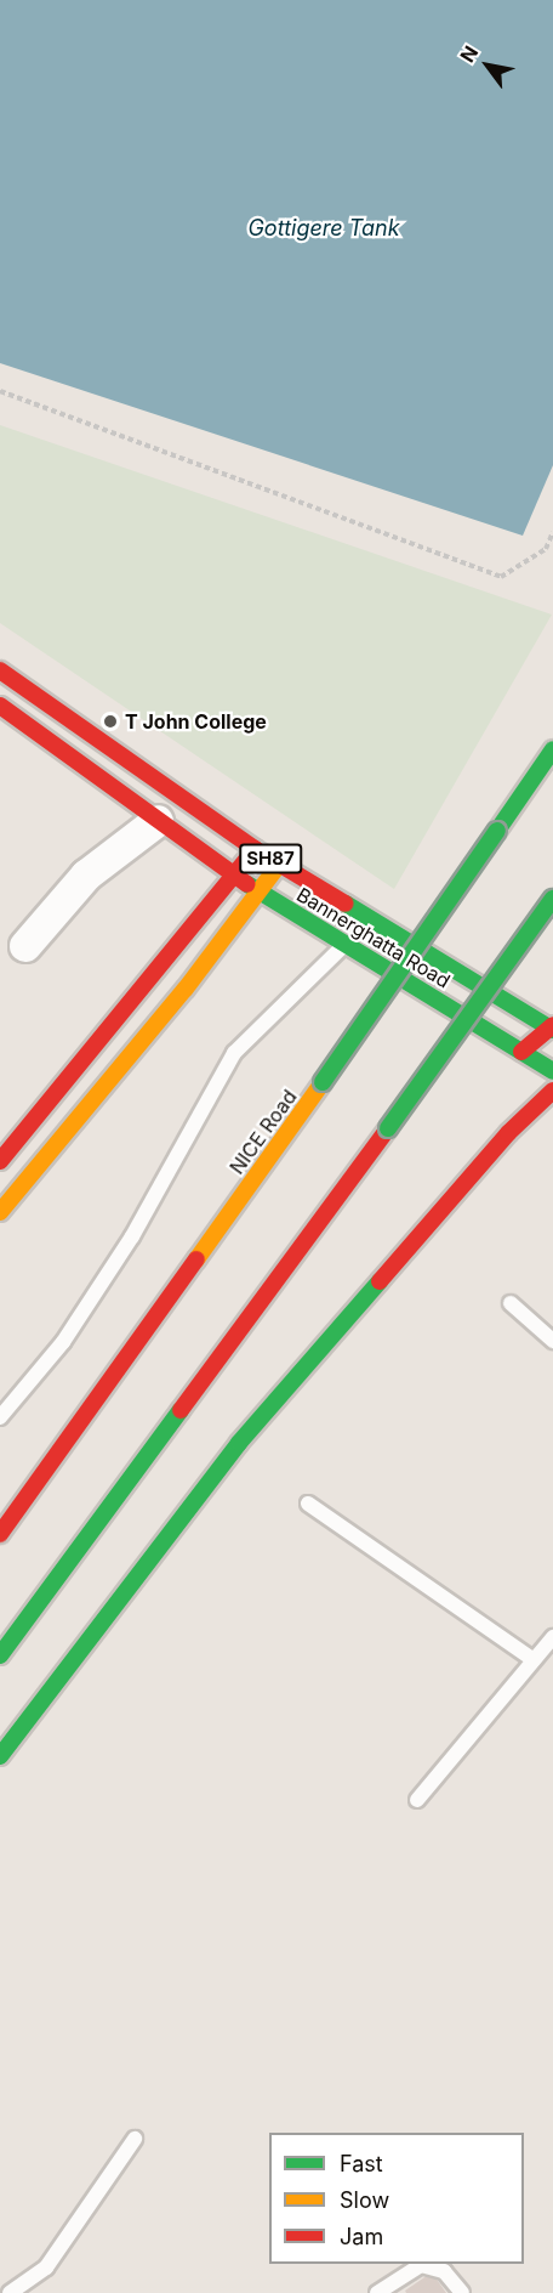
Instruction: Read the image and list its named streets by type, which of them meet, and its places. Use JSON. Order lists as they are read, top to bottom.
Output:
{
  "streets": {
    "main road": ["SH87", "Bannerghatta Road", "NICE Road"]
  },
  "water": ["Gottigere Tank"],
  "places": ["T John College"],
  "legend": ["Fast", "Slow", "Jam"],
  "north": "top left"
}
